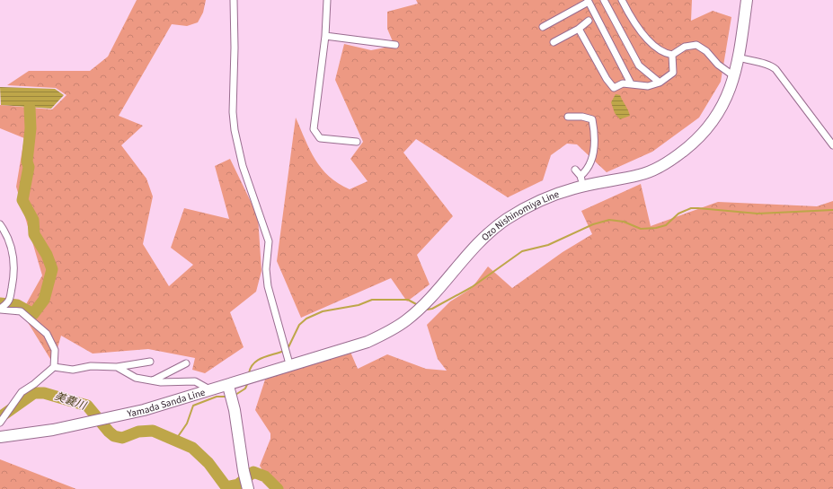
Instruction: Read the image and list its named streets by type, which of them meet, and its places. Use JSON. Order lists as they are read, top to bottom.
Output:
{
  "streets": {
    "main road": ["Ozo Nishinomiya Line", "Yamada Sanda Line"]
  },
  "crossings": [
    ["Ozo Nishinomiya Line", "Yamada Sanda Line"]
  ],
  "water": ["美嚢川"]
}
